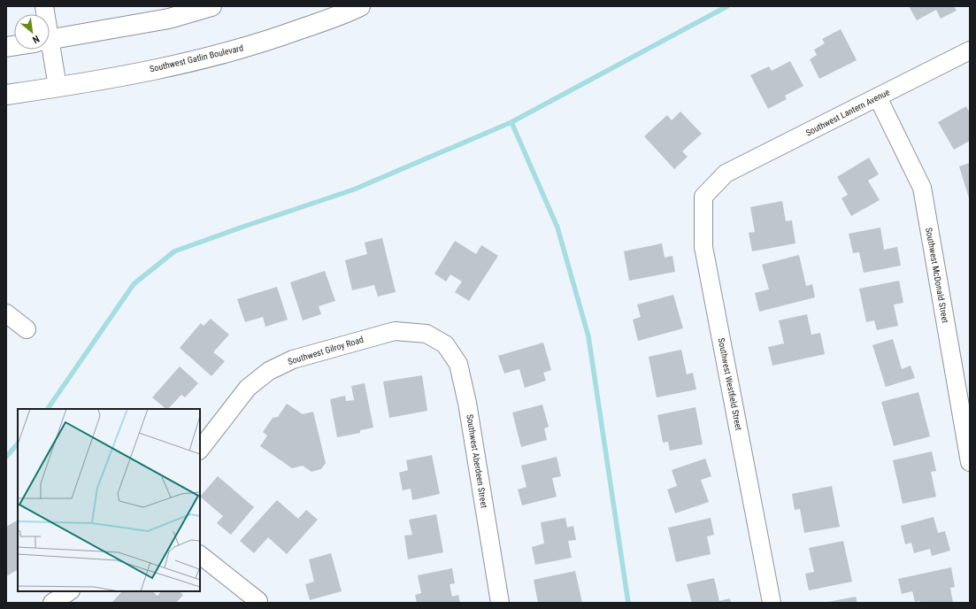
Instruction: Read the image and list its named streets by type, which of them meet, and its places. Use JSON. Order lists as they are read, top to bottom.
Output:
{
  "streets": {
    "main road": ["Southwest Gatlin Boulevard"],
    "street": [
      "Southwest Lantern Avenue",
      "Southwest McDonald Street",
      "Southwest Gilroy Road",
      "Southwest Westfield Street",
      "Southwest Aberdeen Street"
    ]
  },
  "crossings": [
    ["Southwest Lantern Avenue", "Southwest McDonald Street"],
    ["Southwest Lantern Avenue", "Southwest Westfield Street"],
    ["Southwest Gilroy Road", "Southwest Aberdeen Street"]
  ],
  "north": "bottom right"
}
